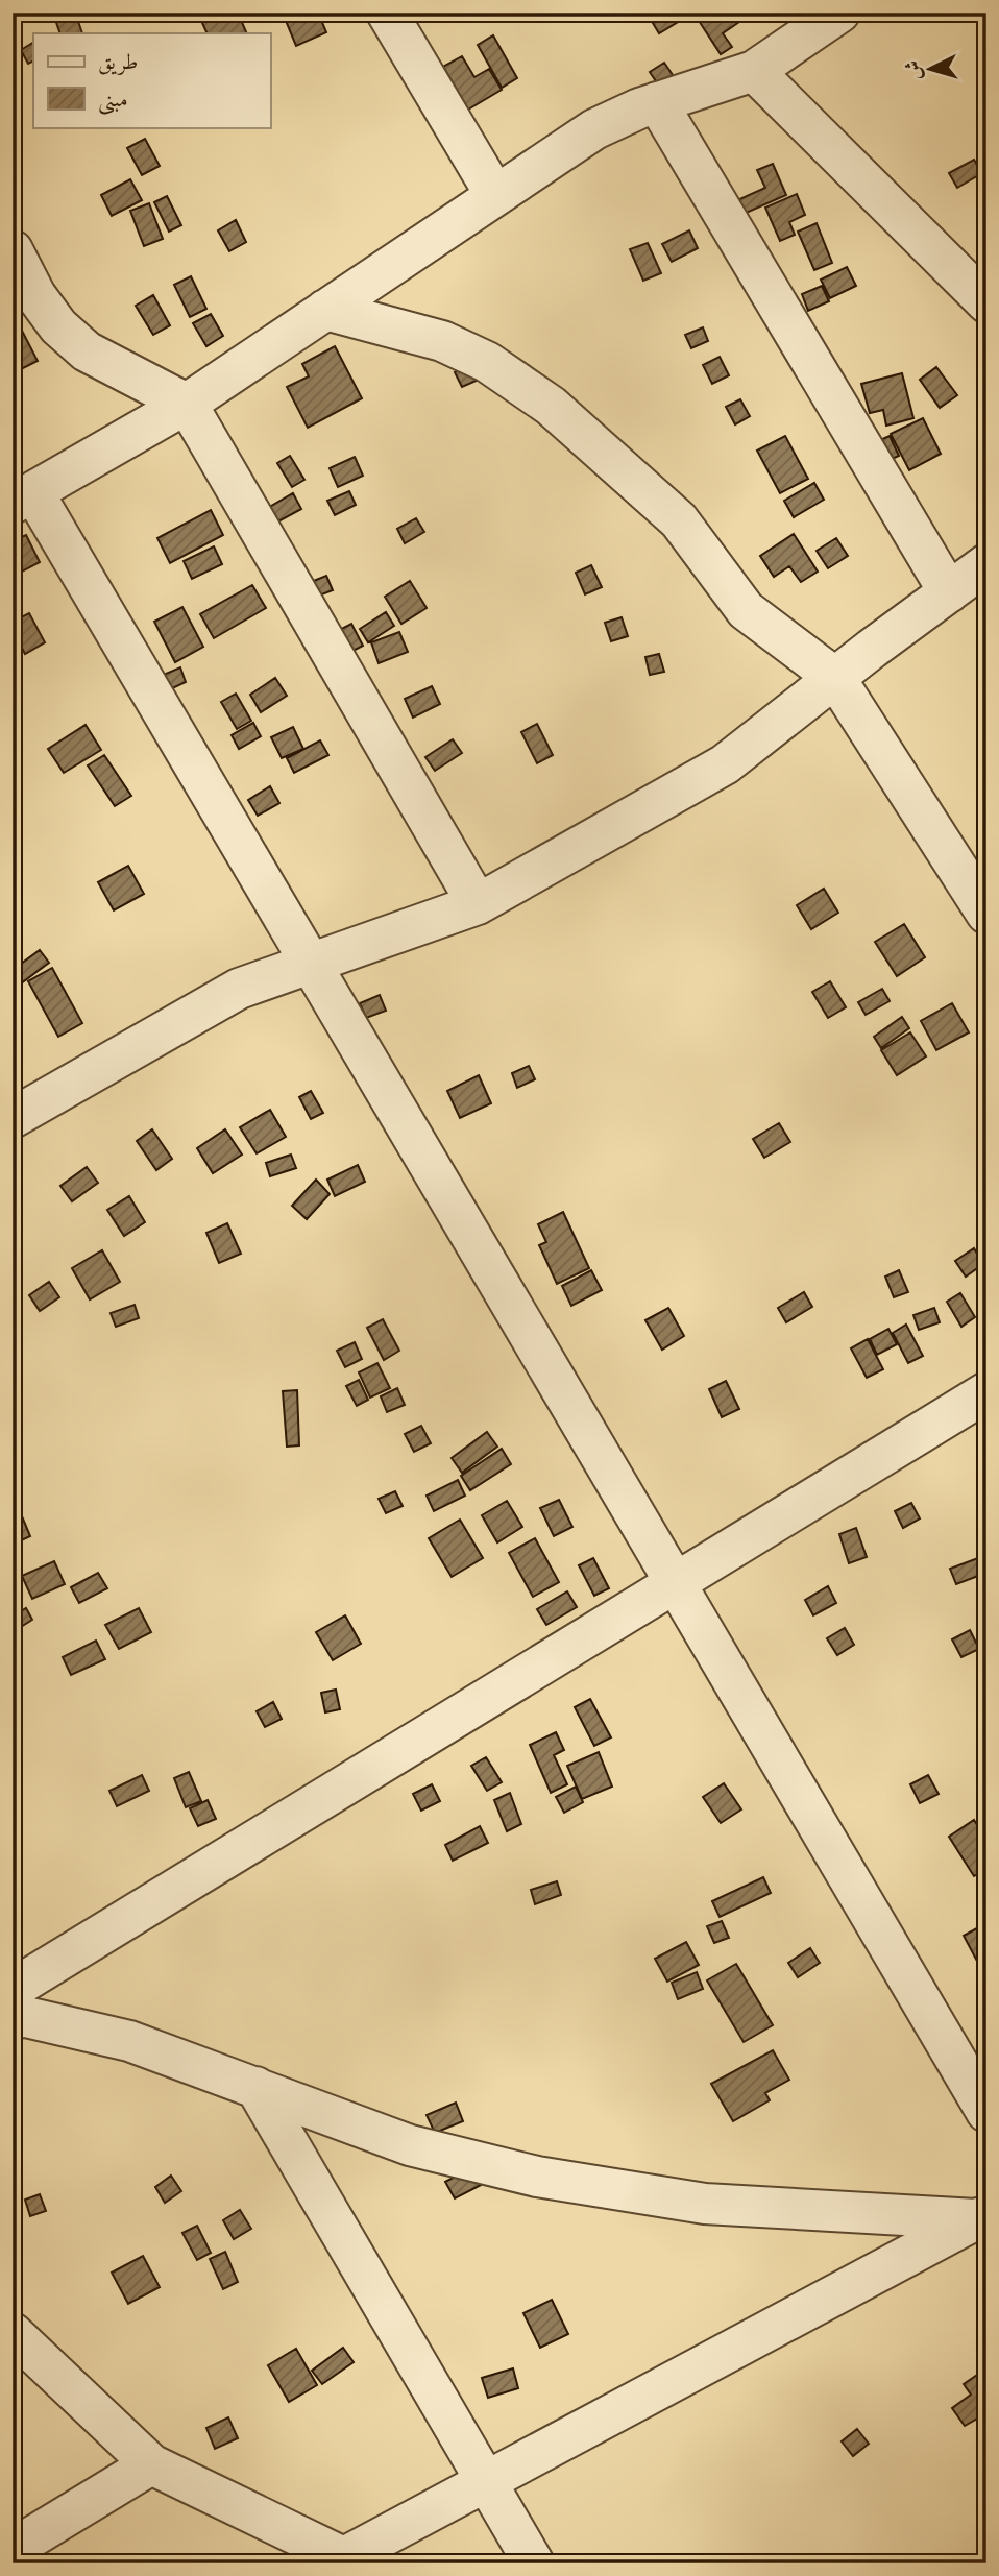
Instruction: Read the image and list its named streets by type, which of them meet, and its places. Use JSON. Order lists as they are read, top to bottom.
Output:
{
  "legend": ["طريق", "مبنى"],
  "north": "left"
}
